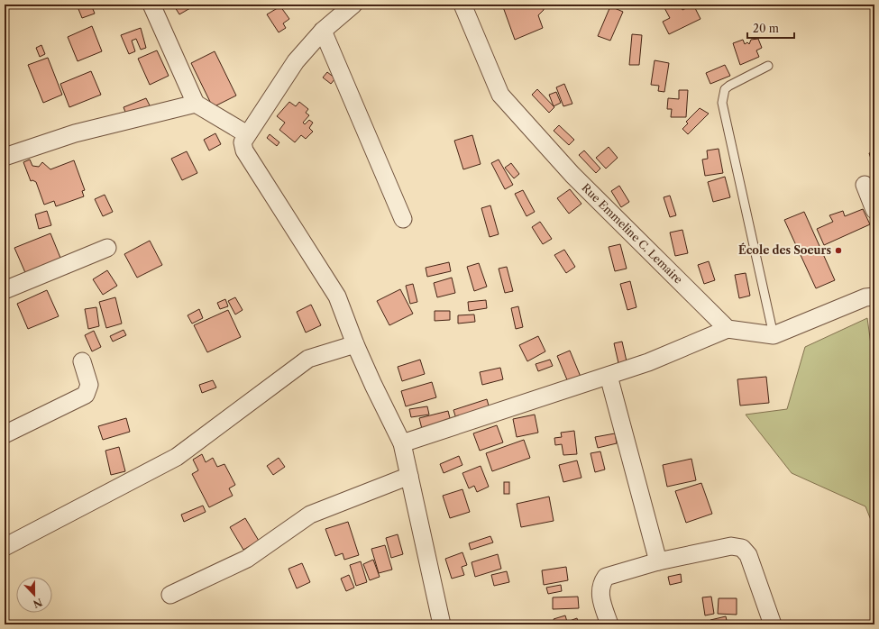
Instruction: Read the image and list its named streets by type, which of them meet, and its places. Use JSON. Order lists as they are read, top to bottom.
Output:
{
  "streets": {
    "street": ["Rue Emmeline C. Lemaire"]
  },
  "places": ["École des Soeurs"],
  "scale_bar": "20 m",
  "north": "bottom"
}
